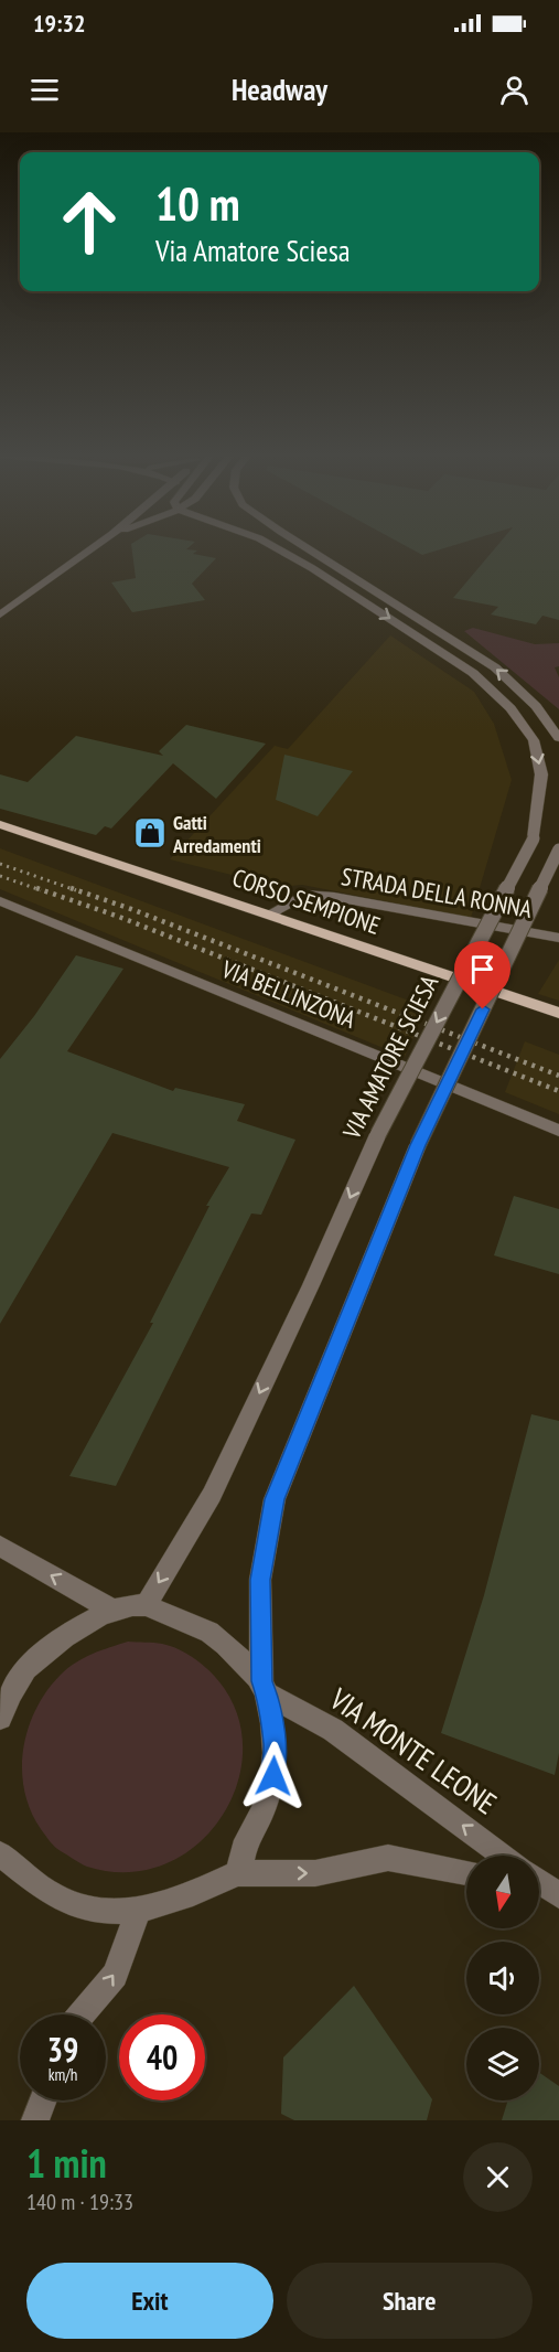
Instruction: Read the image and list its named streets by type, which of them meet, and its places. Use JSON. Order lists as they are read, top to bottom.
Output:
{
  "streets": {
    "main road": ["CORSO SEMPIONE"],
    "street": [
      "STRADA DELLA RONNA",
      "VIA BELLINZONA",
      "VIA AMATORE SCIESA",
      "VIA MONTE LEONE"
    ]
  },
  "crossings": [
    ["STRADA DELLA RONNA", "CORSO SEMPIONE"],
    ["VIA AMATORE SCIESA", "VIA MONTE LEONE"]
  ],
  "one_way": ["VIA MONTE LEONE"],
  "places": {
    "shop": ["Gatti Arredamenti"]
  },
  "north": "bottom",
  "page": {
    "status": "19:32",
    "header": "Headway",
    "turn": ["10 m", "Via Amatore Sciesa"],
    "speed": "39 km/h",
    "limit": "40",
    "heading": ["1 min", "140 m · 19:33"],
    "buttons": ["Exit", "Share"]
  }
}
